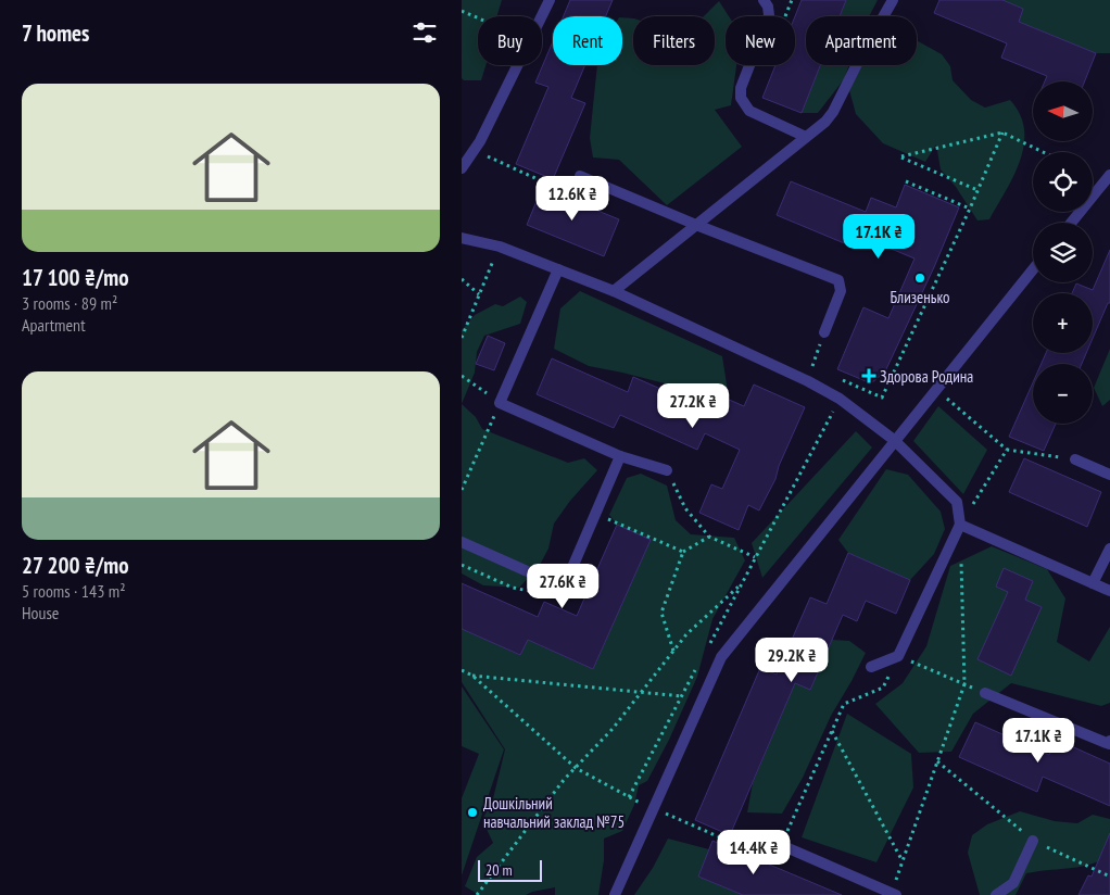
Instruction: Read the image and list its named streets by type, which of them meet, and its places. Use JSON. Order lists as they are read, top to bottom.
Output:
{
  "places": {
    "other": ["Близенько", "Дошкільний навчальний заклад №75"],
    "health": ["Здорова Родина"]
  },
  "scale_bar": "20 m",
  "north": "left",
  "page": {
    "heading": "7 homes",
    "chip": [
      "Buy",
      "Rent",
      "Filters",
      "New",
      "Apartment"
    ],
    "list": [
      {
        "name": "17 100 ₴/mo",
        "note": "3 rooms · 89 m² · Apartment"
      },
      {
        "name": "27 200 ₴/mo",
        "note": "5 rooms · 143 m² · House"
      }
    ],
    "map_buttons": ["+", "−"],
    "price": [
      "12.6K ₴",
      "17.1K ₴",
      "27.2K ₴",
      "27.6K ₴",
      "29.2K ₴",
      "17.1K ₴",
      "14.4K ₴"
    ],
    "scale": "20 m"
  }
}
